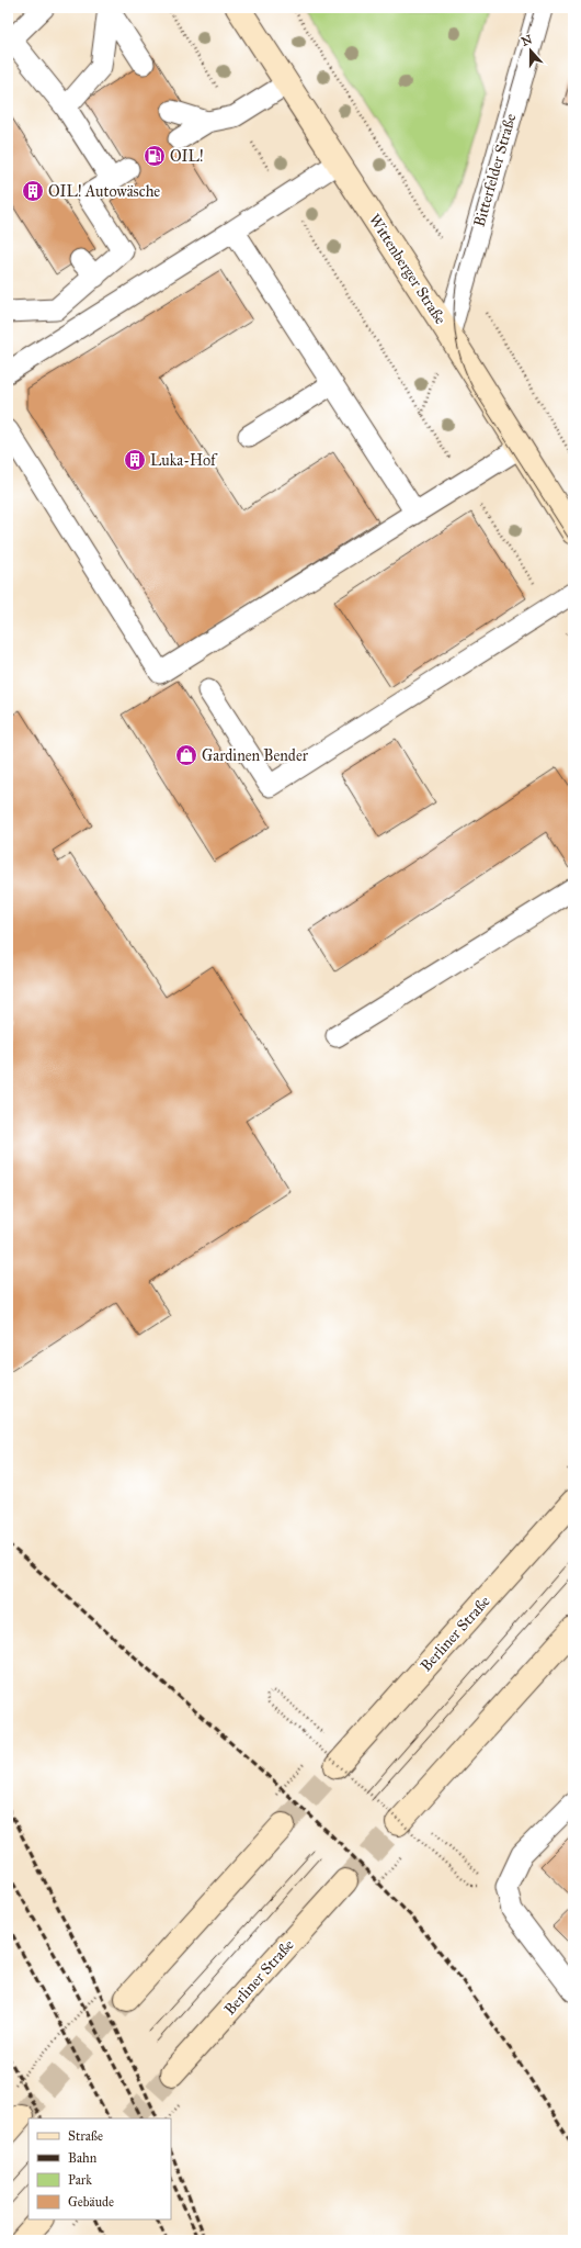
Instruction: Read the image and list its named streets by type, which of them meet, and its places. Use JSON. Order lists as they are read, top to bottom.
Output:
{
  "streets": {
    "main road": ["Wittenberger Straße", "Berliner Straße"],
    "street": ["Bitterfelder Straße"]
  },
  "crossings": [
    ["Bitterfelder Straße", "Wittenberger Straße"]
  ],
  "places": {
    "fuel station": ["OIL!"],
    "building": ["OIL! Autowäsche", "Luka-Hof"],
    "shop": ["Gardinen Bender"]
  },
  "legend": [
    "Straße",
    "Bahn",
    "Park",
    "Gebäude"
  ],
  "north": "top"
}
